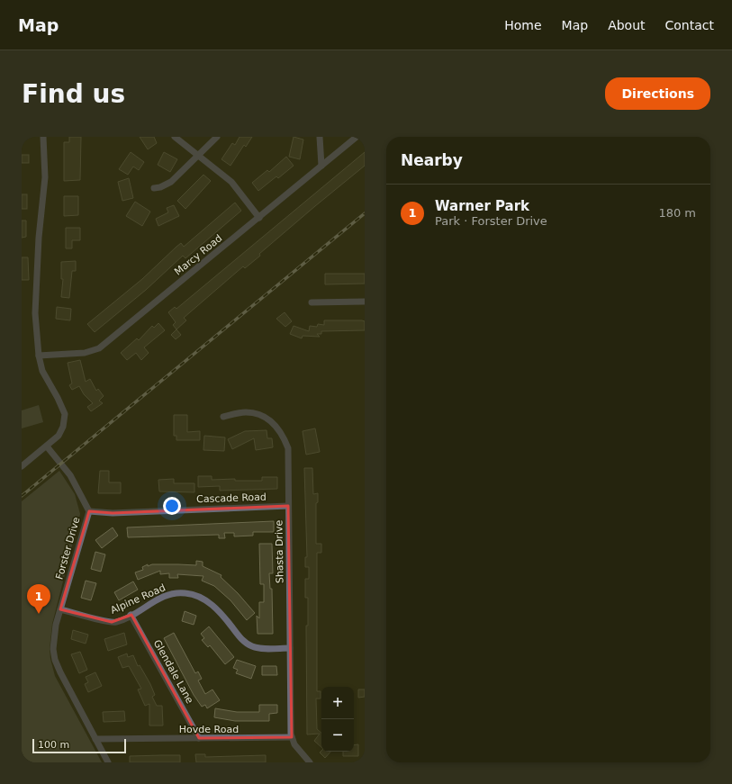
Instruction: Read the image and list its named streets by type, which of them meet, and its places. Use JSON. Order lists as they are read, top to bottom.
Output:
{
  "streets": {
    "street": [
      "Marcy Road",
      "Cascade Road",
      "Forster Drive",
      "Shasta Drive",
      "Alpine Road",
      "Glendale Lane",
      "Hovde Road"
    ]
  },
  "crossings": [
    ["Cascade Road", "Forster Drive"],
    ["Cascade Road", "Shasta Drive"],
    ["Forster Drive", "Alpine Road"],
    ["Forster Drive", "Hovde Road"],
    ["Shasta Drive", "Alpine Road"],
    ["Shasta Drive", "Hovde Road"],
    ["Alpine Road", "Glendale Lane"],
    ["Glendale Lane", "Hovde Road"]
  ],
  "scale_bar": "100 m",
  "page": {
    "header": "Map",
    "nav": [
      "Home",
      "Map",
      "About",
      "Contact"
    ],
    "buttons": "Directions",
    "title": "Find us",
    "heading": "Nearby",
    "list": [
      {
        "mark": "1",
        "name": "Warner Park",
        "note": "Park · Forster Drive",
        "value": "180 m"
      }
    ],
    "pins": "1",
    "map_buttons": ["+", "−"],
    "scale": "100 m"
  }
}
